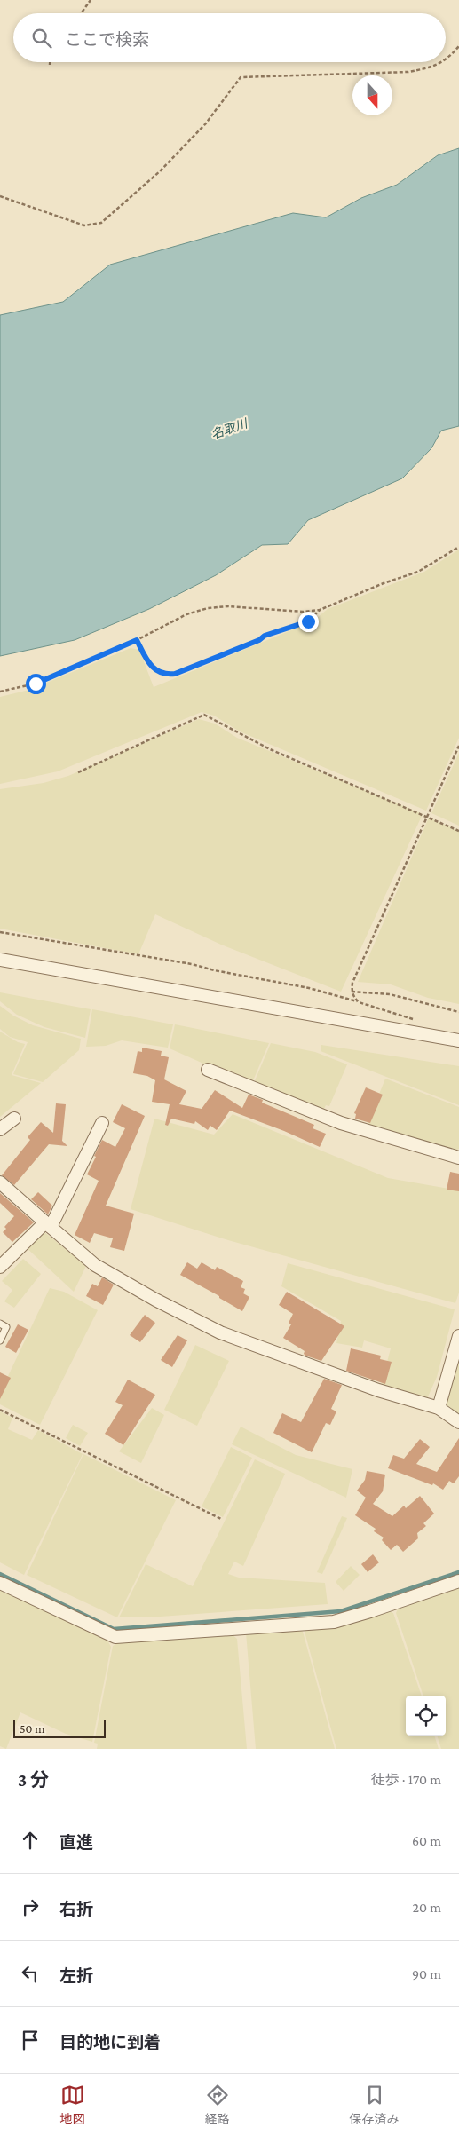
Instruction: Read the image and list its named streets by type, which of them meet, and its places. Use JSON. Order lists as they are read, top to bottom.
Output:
{
  "water": ["名取川"],
  "scale_bar": "50 m",
  "north": "bottom",
  "page": {
    "search": "ここで検索",
    "scale": "50 m",
    "heading": ["3 分", "徒歩 · 170 m"],
    "list": [
      ["直進", "60 m"],
      ["右折", "20 m"],
      ["左折", "90 m"],
      "目的地に到着"
    ],
    "nav": ["地図", "経路", "保存済み"]
  }
}
